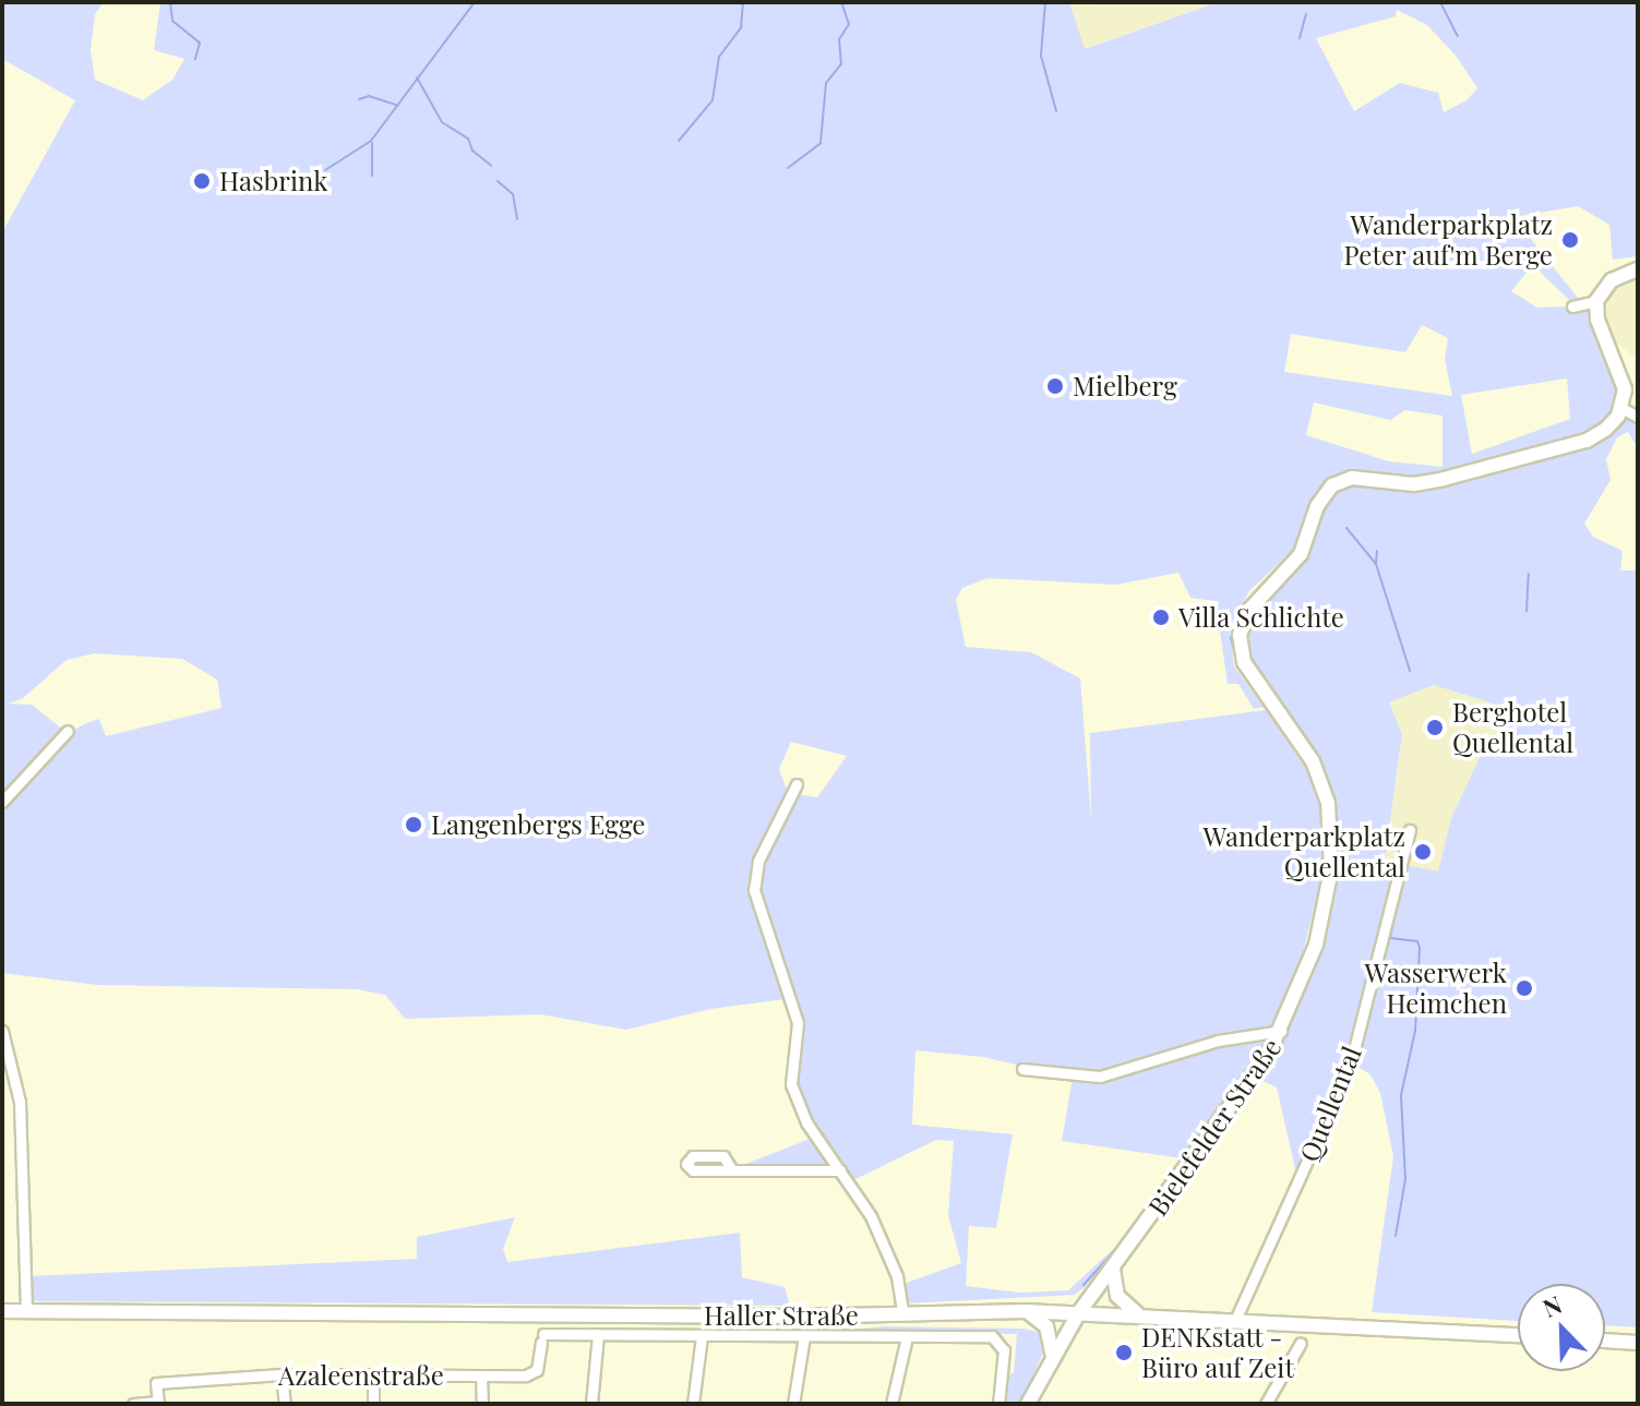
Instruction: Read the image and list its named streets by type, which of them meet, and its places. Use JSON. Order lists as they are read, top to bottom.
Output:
{
  "streets": {
    "main road": ["Bielefelder Straße", "Haller Straße"],
    "street": ["Quellental", "Azaleenstraße"]
  },
  "crossings": [
    ["Quellental", "Haller Straße"],
    ["Bielefelder Straße", "Haller Straße"]
  ],
  "places": [
    "Hasbrink",
    "Wanderparkplatz Peter auf'm Berge",
    "Mielberg",
    "Villa Schlichte",
    "Berghotel Quellental",
    "Langenbergs Egge",
    "Wanderparkplatz Quellental",
    "Wasserwerk Heimchen",
    "DENKstatt - Büro auf Zeit"
  ],
  "north": "top left"
}
